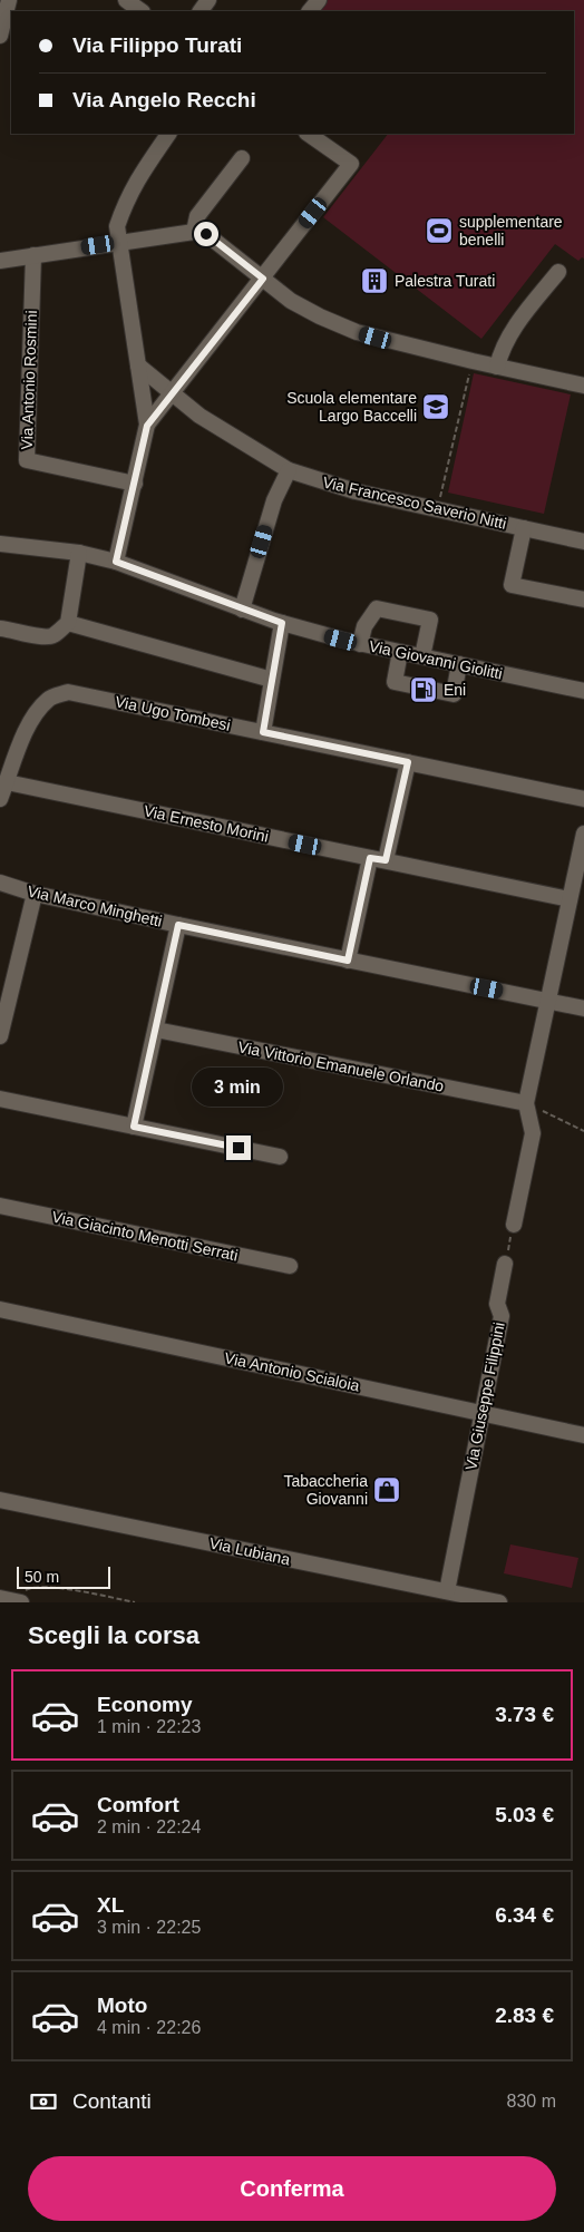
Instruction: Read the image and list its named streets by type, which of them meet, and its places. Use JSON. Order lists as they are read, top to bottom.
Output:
{
  "streets": {
    "street": [
      "Via Antonio Rosmini",
      "Via Francesco Saverio Nitti",
      "Via Giovanni Giolitti",
      "Via Ugo Tombesi",
      "Via Ernesto Morini",
      "Via Marco Minghetti",
      "Via Vittorio Emanuele Orlando",
      "Via Giacinto Menotti Serrati",
      "Via Antonio Scialoia",
      "Via Giuseppe Filippini",
      "Via Lubiana"
    ]
  },
  "crossings": [
    ["Via Ugo Tombesi", "Via Ernesto Morini"],
    ["Via Antonio Scialoia", "Via Giuseppe Filippini"],
    ["Via Giuseppe Filippini", "Via Lubiana"]
  ],
  "places": {
    "sports": ["supplementare benelli"],
    "building": ["Palestra Turati"],
    "school or university": ["Scuola elementare Largo Baccelli"],
    "fuel station": ["Eni"],
    "shop": ["Tabaccheria Giovanni"]
  },
  "scale_bar": "50 m",
  "page": {
    "banner": ["Via Filippo Turati", "Via Angelo Recchi"],
    "bubble": "3 min",
    "scale": "50 m",
    "heading": "Scegli la corsa",
    "list": [
      {
        "name": "Economy",
        "note": "1 min · 22:23",
        "value": "3.73 €"
      },
      {
        "name": "Comfort",
        "note": "2 min · 22:24",
        "value": "5.03 €"
      },
      {
        "name": "XL",
        "note": "3 min · 22:25",
        "value": "6.34 €"
      },
      {
        "name": "Moto",
        "note": "4 min · 22:26",
        "value": "2.83 €"
      }
    ],
    "pay": ["Contanti", "830 m"],
    "buttons": "Conferma"
  }
}
